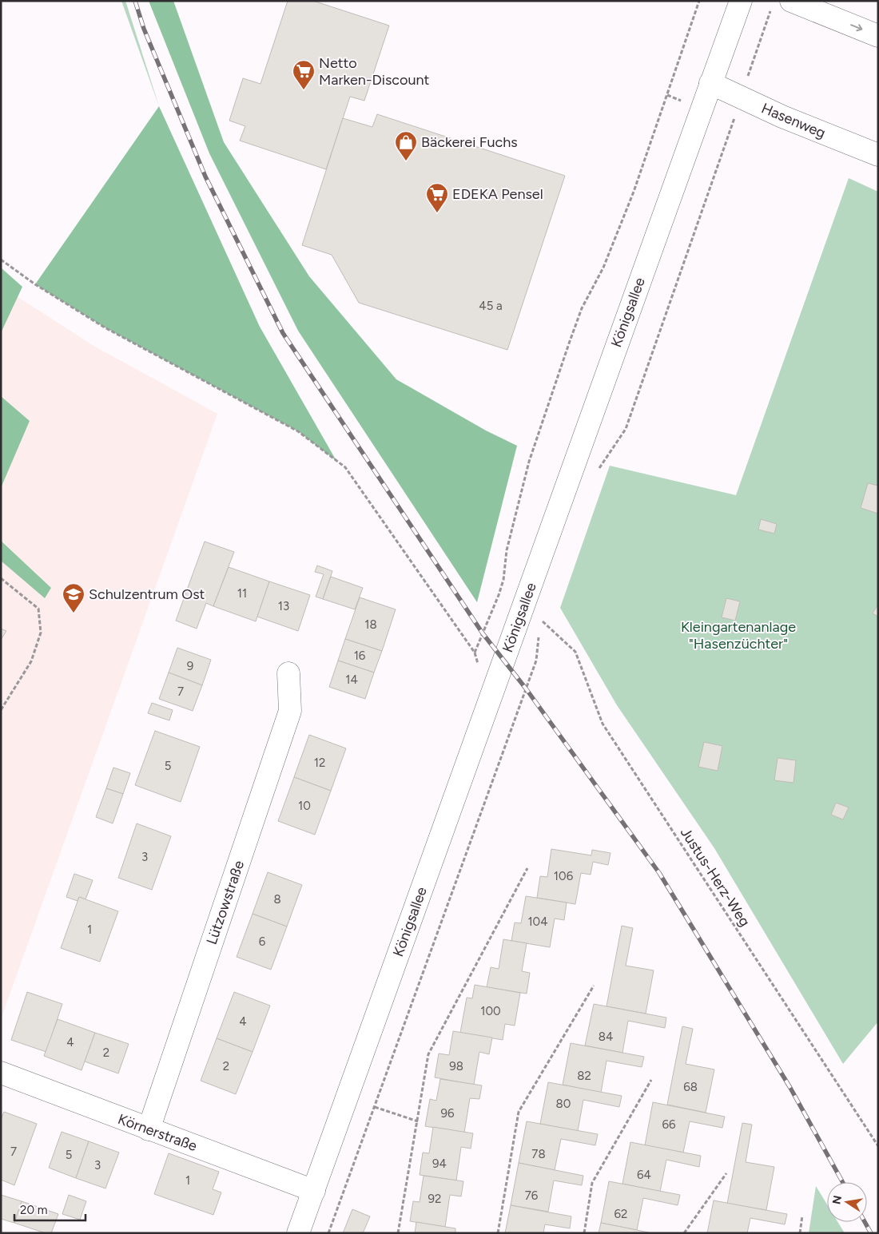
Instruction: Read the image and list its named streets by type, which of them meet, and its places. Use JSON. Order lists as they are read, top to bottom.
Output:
{
  "streets": {
    "main road": [
      "Hasenweg",
      "Königsallee",
      "Lützowstraße",
      "Körnerstraße"
    ],
    "path": ["Justus-Herz-Weg"]
  },
  "crossings": [
    ["Hasenweg", "Königsallee"],
    ["Königsallee", "Körnerstraße"],
    ["Lützowstraße", "Körnerstraße"]
  ],
  "parks": ["Kleingartenanlage \"Hasenzüchter\""],
  "places": {
    "supermarket": ["Netto Marken-Discount", "EDEKA Pensel"],
    "shop": ["Bäckerei Fuchs"],
    "school or university": ["Schulzentrum Ost"]
  },
  "house_numbers": [
    "45 a",
    "11",
    "13",
    "18",
    "16",
    "9",
    "14",
    "7",
    "12",
    "5",
    "10",
    "3",
    "106",
    "8",
    "104",
    "1",
    "6",
    "100",
    "4",
    "84",
    "4",
    "2",
    "2",
    "98",
    "82",
    "68",
    "80",
    "96",
    "66",
    "7",
    "78",
    "5",
    "94",
    "3",
    "64",
    "1",
    "76",
    "92",
    "62"
  ],
  "scale_bar": "20 m",
  "north": "left"
}
